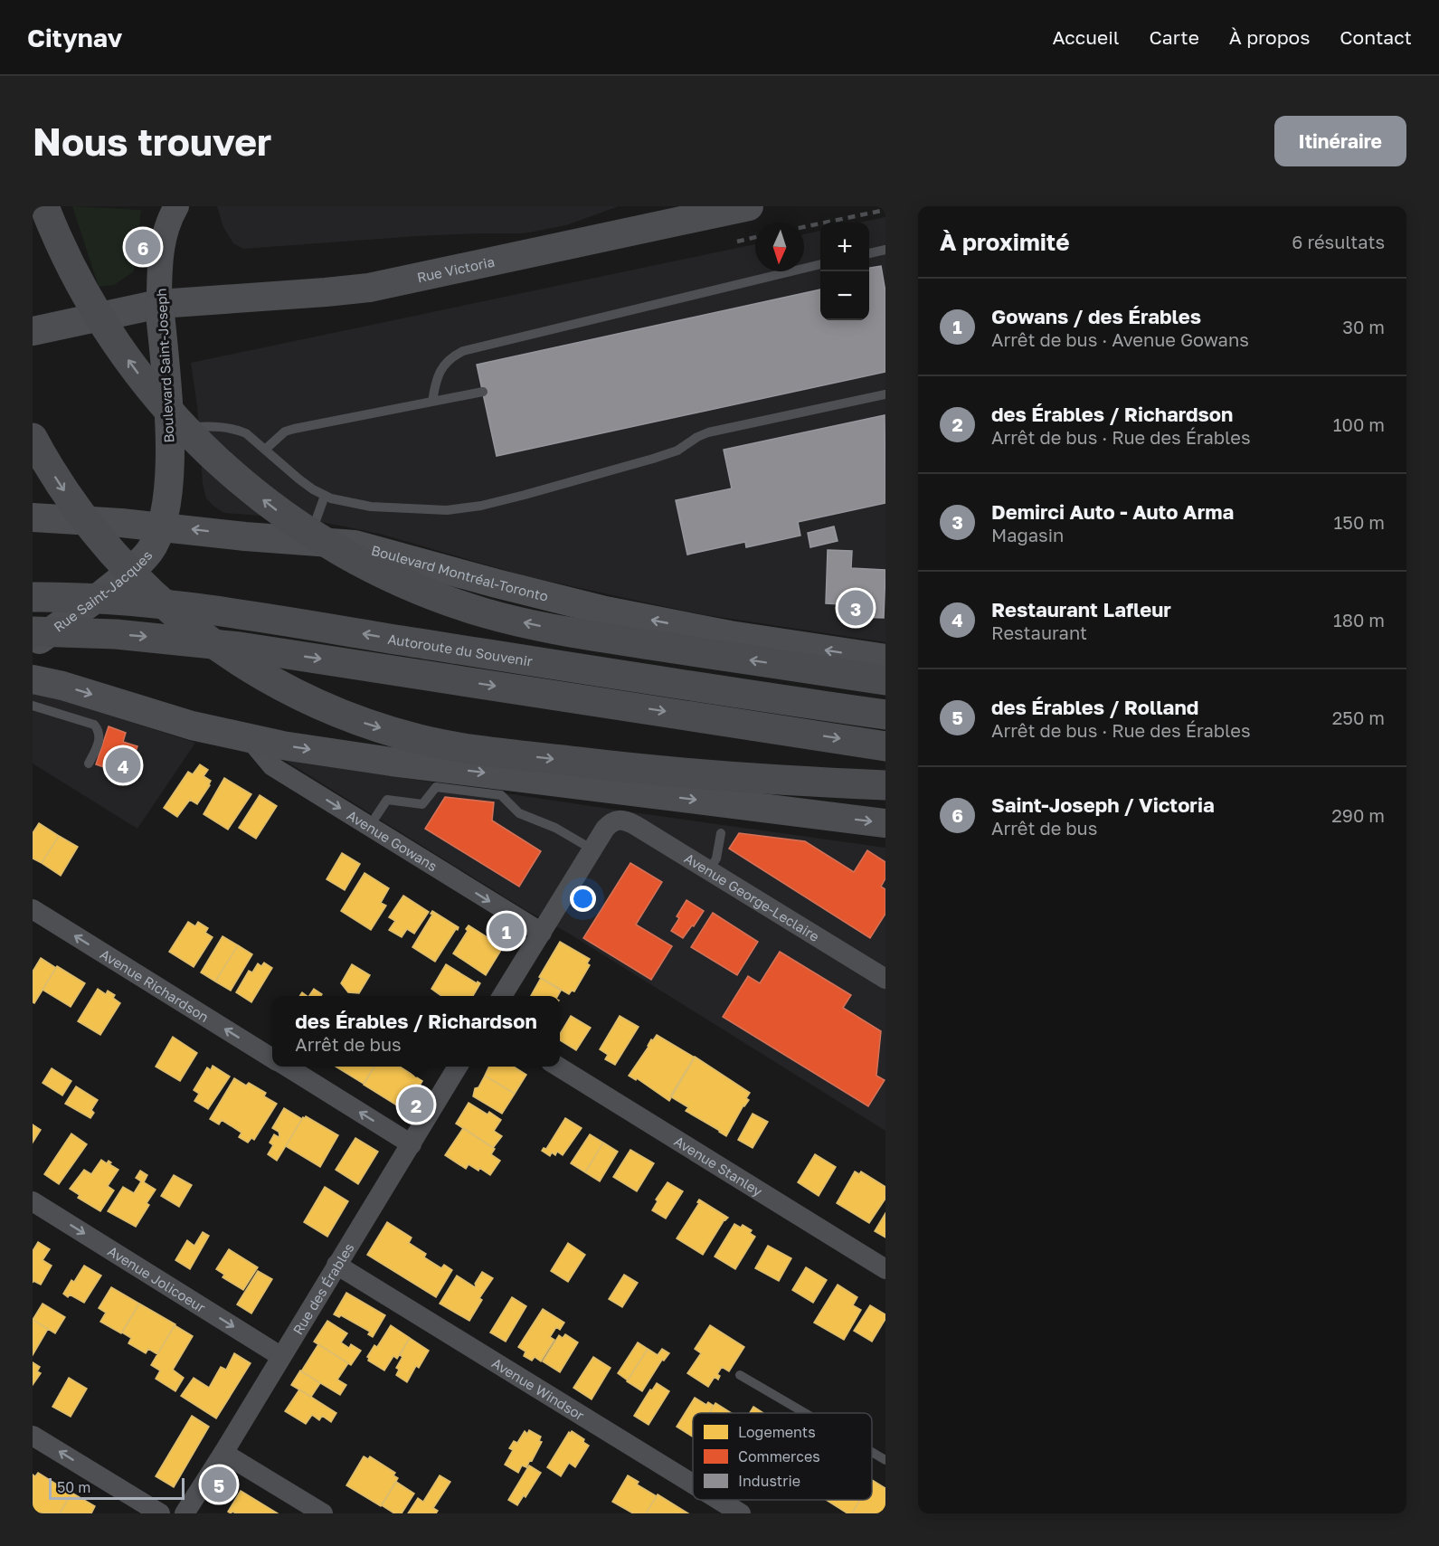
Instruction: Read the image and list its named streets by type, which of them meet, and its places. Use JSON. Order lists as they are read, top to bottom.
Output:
{
  "streets": {
    "highway": ["Autoroute du Souvenir"],
    "main road": [
      "Rue Victoria",
      "Boulevard Saint-Joseph",
      "Boulevard Montréal-Toronto",
      "Rue Saint-Jacques"
    ],
    "street": [
      "Avenue Gowans",
      "Avenue George-Leclaire",
      "Avenue Richardson",
      "Avenue Stanley",
      "Avenue Jolicoeur",
      "Rue des Érables",
      "Avenue Windsor"
    ]
  },
  "crossings": [
    ["Rue Victoria", "Boulevard Saint-Joseph"],
    ["Boulevard Saint-Joseph", "Boulevard Montréal-Toronto"],
    ["Boulevard Saint-Joseph", "Rue Saint-Jacques"],
    ["Boulevard Montréal-Toronto", "Rue Saint-Jacques"],
    ["Avenue Richardson", "Rue des Érables"],
    ["Avenue Jolicoeur", "Rue des Érables"],
    ["Rue des Érables", "Avenue Windsor"]
  ],
  "one_way": ["Avenue Gowans", "Avenue Richardson", "Avenue Jolicoeur"],
  "legend": ["Logements", "Commerces", "Industrie"],
  "scale_bar": "50 m",
  "north": "bottom",
  "page": {
    "header": "Citynav",
    "nav": [
      "Accueil",
      "Carte",
      "À propos",
      "Contact"
    ],
    "buttons": "Itinéraire",
    "title": "Nous trouver",
    "heading": ["À proximité", "6 résultats"],
    "map_buttons": ["+", "−"],
    "pins": [
      "6",
      "3",
      "4",
      "1",
      "2",
      "5"
    ],
    "list": [
      {
        "mark": "1",
        "name": "Gowans / des Érables",
        "note": "Arrêt de bus · Avenue Gowans",
        "value": "30 m"
      },
      {
        "mark": "2",
        "name": "des Érables / Richardson",
        "note": "Arrêt de bus · Rue des Érables",
        "value": "100 m"
      },
      {
        "mark": "3",
        "name": "Demirci Auto - Auto Arma",
        "note": "Magasin",
        "value": "150 m"
      },
      {
        "mark": "4",
        "name": "Restaurant Lafleur",
        "note": "Restaurant",
        "value": "180 m"
      },
      {
        "mark": "5",
        "name": "des Érables / Rolland",
        "note": "Arrêt de bus · Rue des Érables",
        "value": "250 m"
      },
      {
        "mark": "6",
        "name": "Saint-Joseph / Victoria",
        "note": "Arrêt de bus",
        "value": "290 m"
      }
    ],
    "popup": ["des Érables / Richardson", "Arrêt de bus"],
    "scale": "50 m"
  }
}
